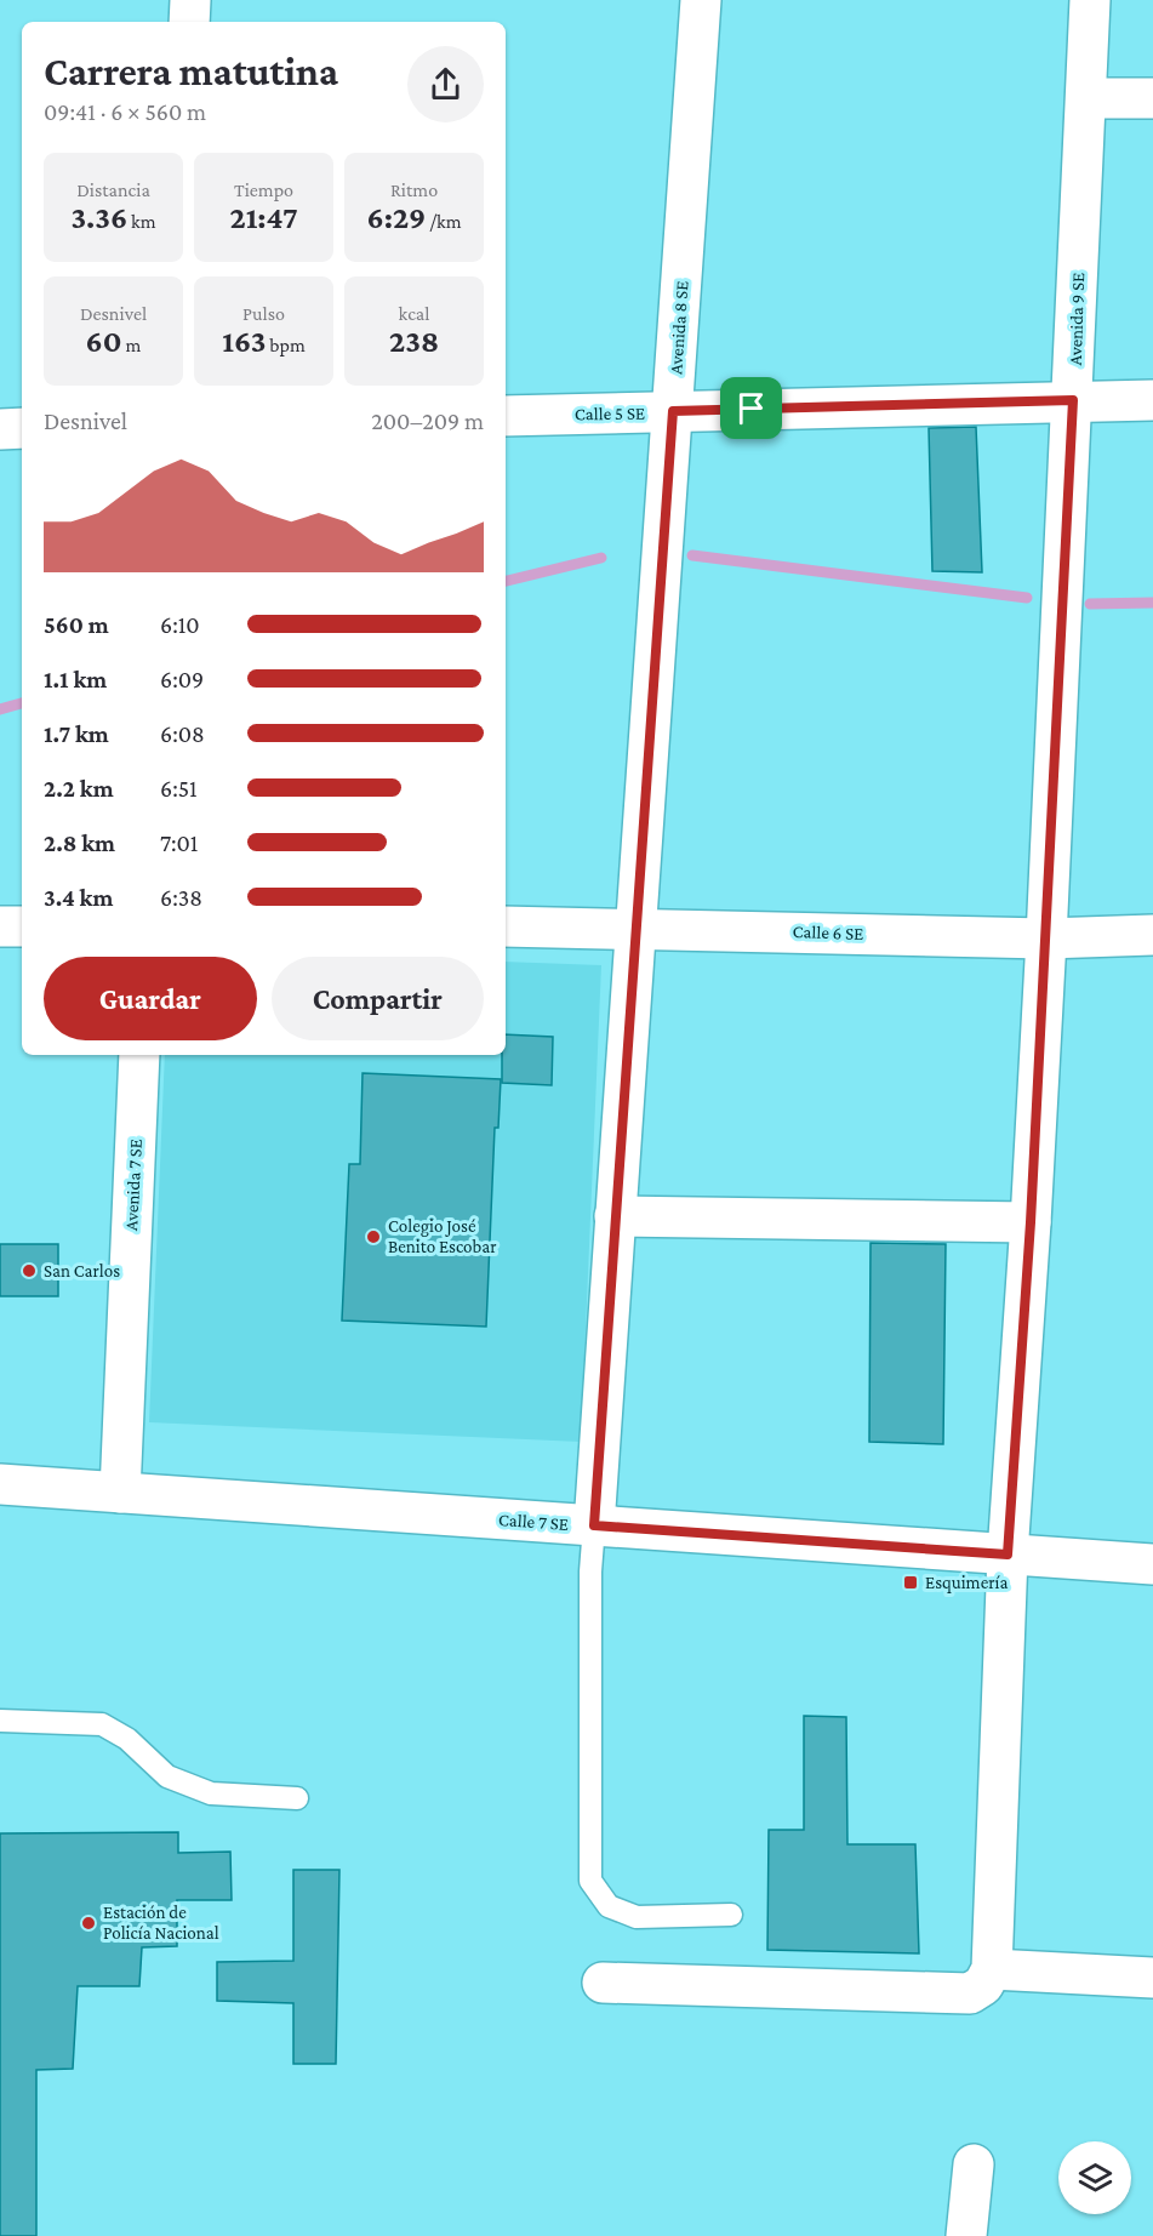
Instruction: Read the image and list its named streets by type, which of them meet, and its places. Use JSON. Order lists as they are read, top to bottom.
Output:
{
  "streets": {
    "street": [
      "Avenida 9 SE",
      "Avenida 8 SE",
      "Calle 5 SE",
      "Calle 6 SE",
      "Avenida 7 SE",
      "Calle 7 SE"
    ]
  },
  "crossings": [
    ["Avenida 9 SE", "Calle 5 SE"],
    ["Avenida 9 SE", "Calle 6 SE"],
    ["Avenida 9 SE", "Calle 7 SE"],
    ["Avenida 8 SE", "Calle 5 SE"],
    ["Avenida 8 SE", "Calle 6 SE"],
    ["Avenida 8 SE", "Calle 7 SE"],
    ["Avenida 7 SE", "Calle 7 SE"]
  ],
  "places": {
    "other": ["Colegio José Benito Escobar", "San Carlos", "Estación de Policía Nacional"],
    "transit": ["Esquimería"]
  },
  "page": {
    "heading": ["Carrera matutina", "09:41 · 6 × 560 m"],
    "stats": [
      ["Distancia", "3.36 km"],
      ["Tiempo", "21:47"],
      ["Ritmo", "6:29 /km"],
      ["Desnivel", "60 m"],
      ["Pulso", "163 bpm"],
      ["kcal", "238"]
    ],
    "chart": ["Desnivel", "200–209 m"],
    "list": [
      {
        "name": "560 m",
        "note": "6:10"
      },
      {
        "name": "1.1 km",
        "note": "6:09"
      },
      {
        "name": "1.7 km",
        "note": "6:08"
      },
      {
        "name": "2.2 km",
        "note": "6:51"
      },
      {
        "name": "2.8 km",
        "note": "7:01"
      },
      {
        "name": "3.4 km",
        "note": "6:38"
      }
    ],
    "buttons": ["Guardar", "Compartir"]
  }
}
